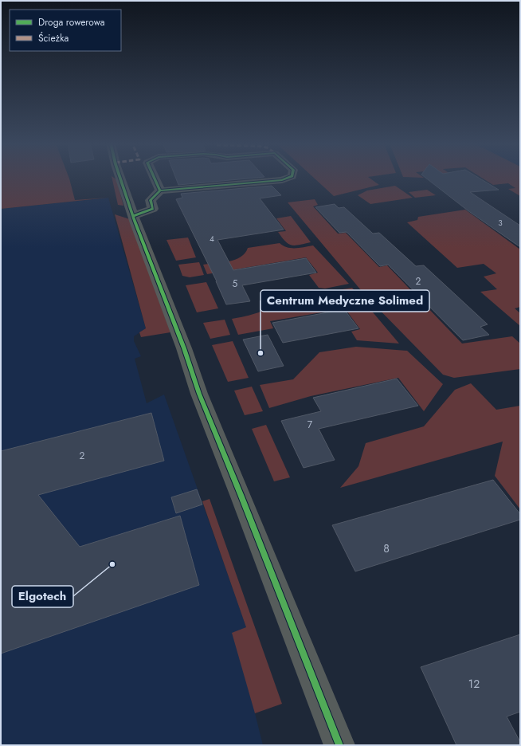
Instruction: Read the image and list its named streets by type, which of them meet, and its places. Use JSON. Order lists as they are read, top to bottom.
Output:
{
  "places": ["Centrum Medyczne Solimed", "Elgotech"],
  "house_numbers": [
    "3",
    "4",
    "2",
    "5",
    "7",
    "2",
    "8",
    "12"
  ],
  "legend": ["Droga rowerowa", "Ścieżka"]
}
